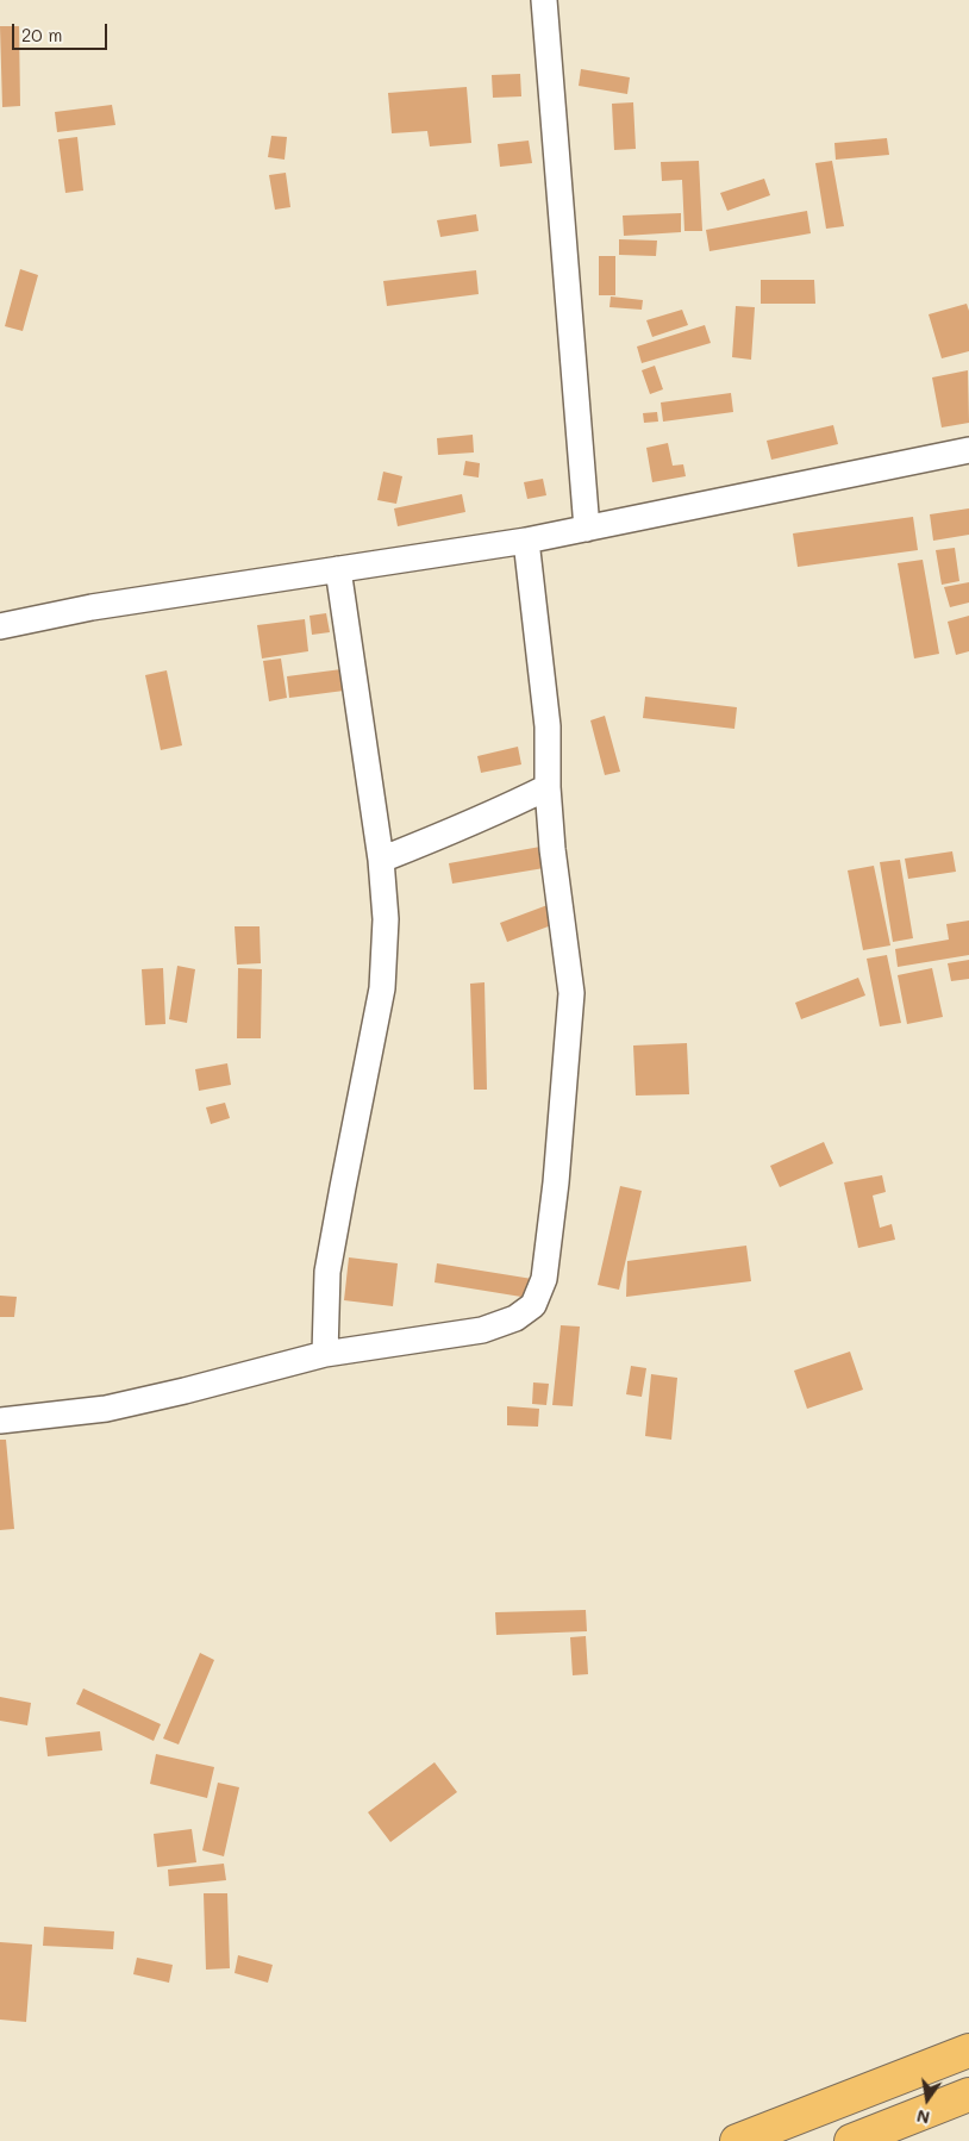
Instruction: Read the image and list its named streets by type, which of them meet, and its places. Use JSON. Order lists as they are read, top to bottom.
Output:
{
  "scale_bar": "20 m",
  "north": "bottom"
}
